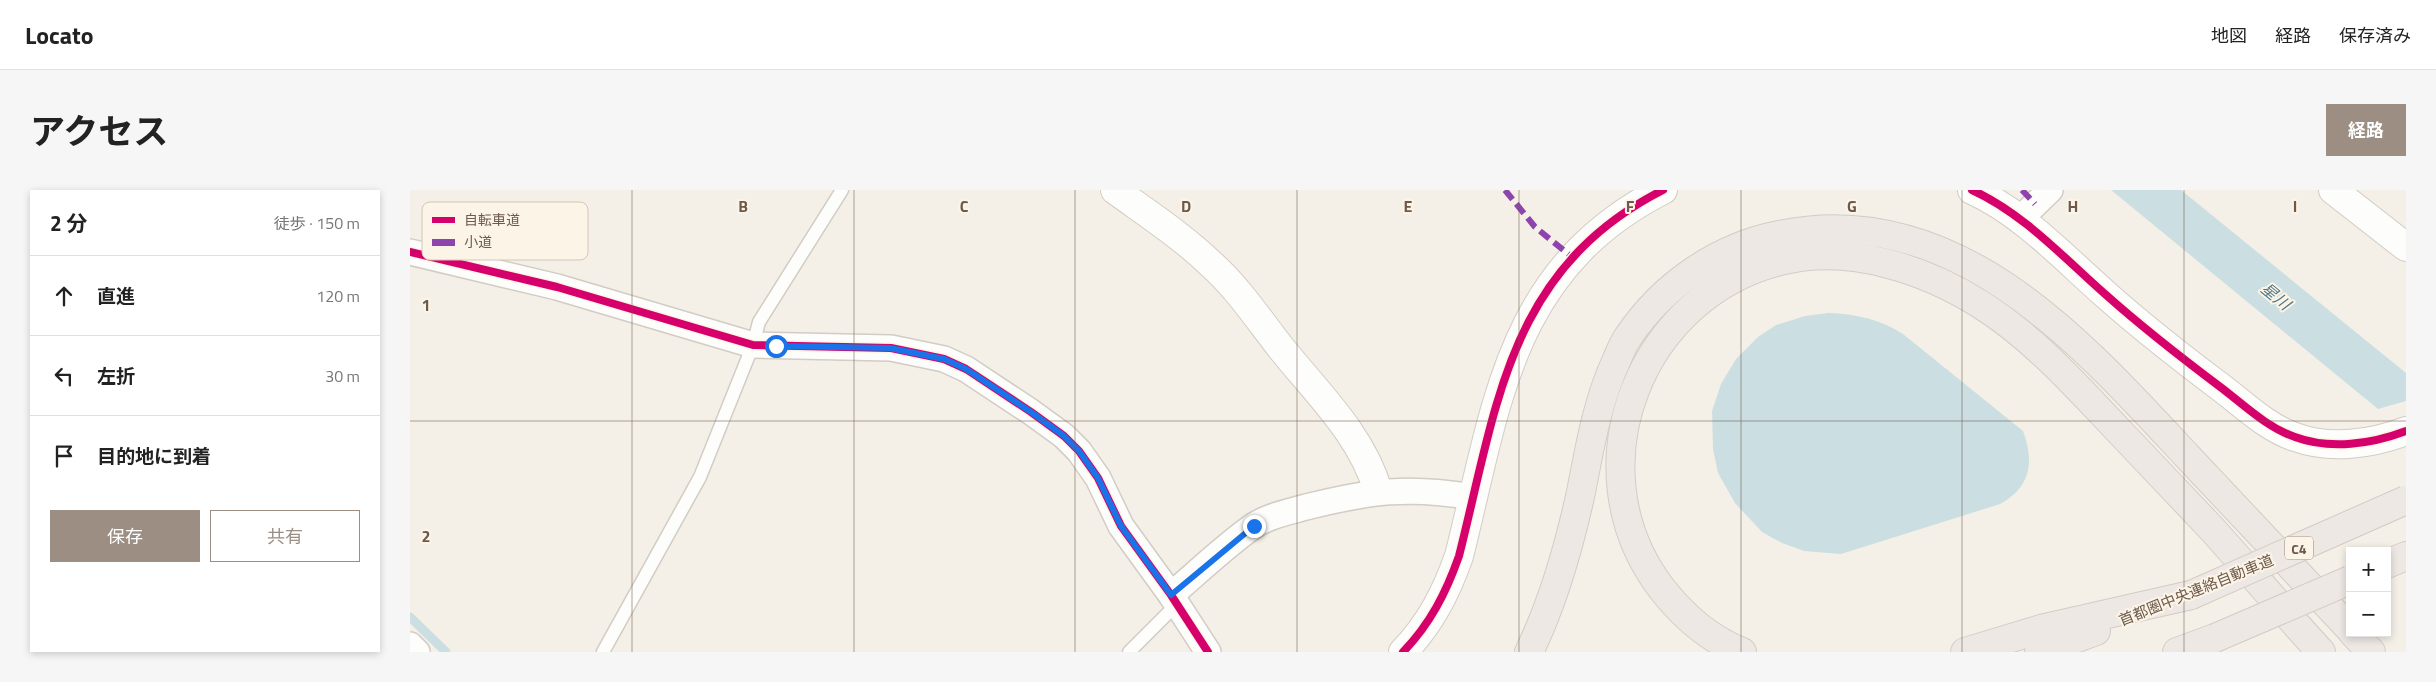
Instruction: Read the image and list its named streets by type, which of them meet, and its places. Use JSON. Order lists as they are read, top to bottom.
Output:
{
  "streets": {
    "highway": ["C4", "首都圏中央連絡自動車道"]
  },
  "water": ["星川"],
  "legend": ["自転車道", "小道"],
  "page": {
    "header": "Locato",
    "nav": ["地図", "経路", "保存済み"],
    "title": "アクセス",
    "buttons": [
      "経路",
      ["保存", "共有"]
    ],
    "heading": ["2 分", "徒歩 · 150 m"],
    "list": [
      ["直進", "120 m"],
      ["左折", "30 m"],
      "目的地に到着"
    ],
    "map_buttons": ["+", "−"]
  },
  "grid": {
    "columns": [
      "B",
      "C",
      "D",
      "E",
      "F",
      "G",
      "H",
      "I"
    ],
    "rows": ["1", "2"]
  }
}
